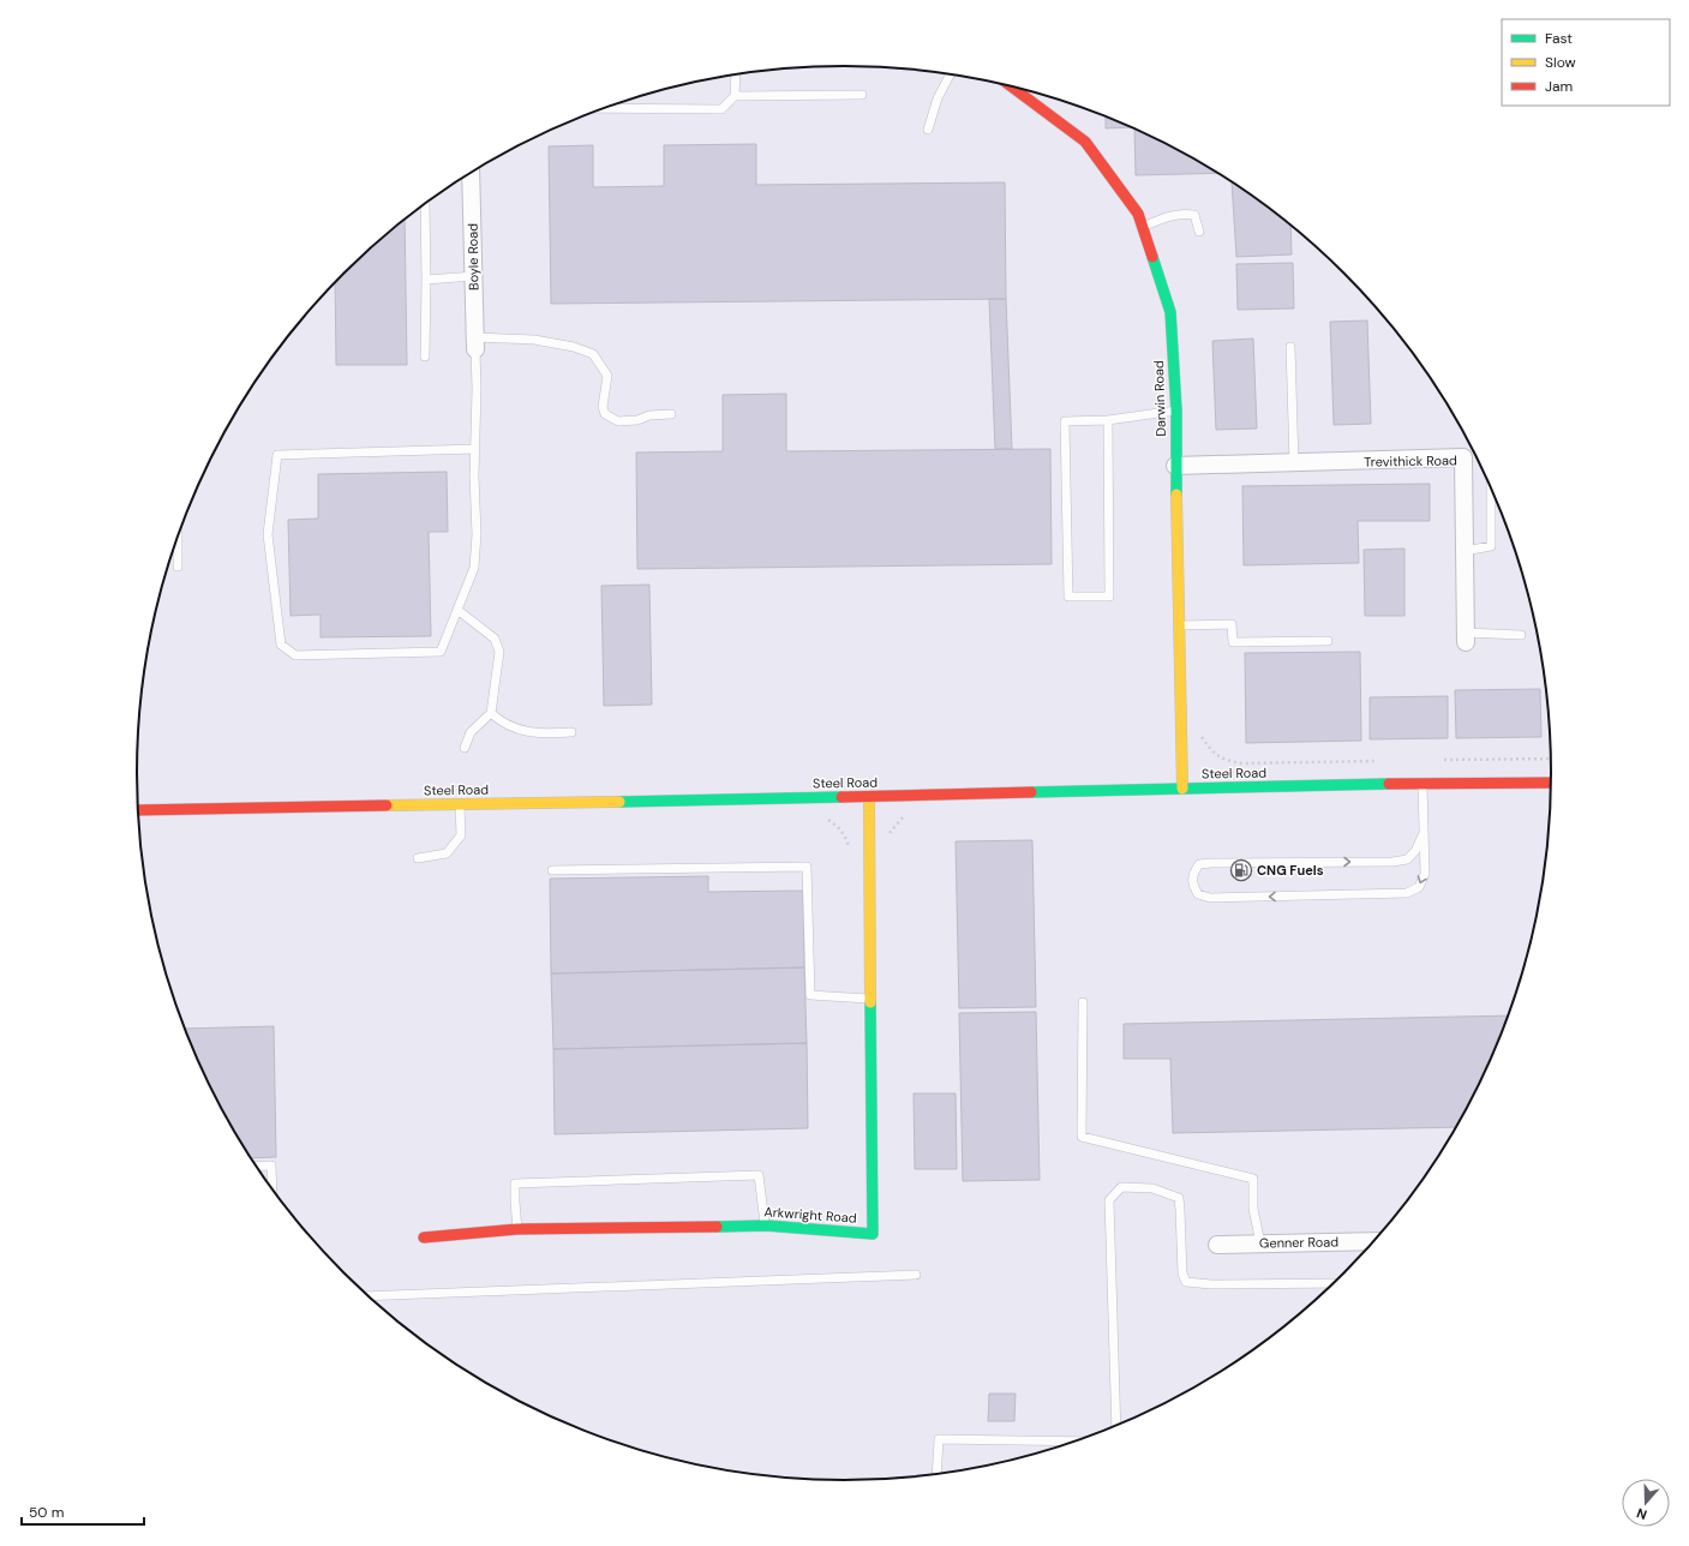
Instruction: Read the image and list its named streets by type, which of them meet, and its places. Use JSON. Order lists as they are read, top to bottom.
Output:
{
  "streets": {
    "street": [
      "Boyle Road",
      "Darwin Road",
      "Trevithick Road",
      "Steel Road",
      "Arkwright Road",
      "Genner Road"
    ]
  },
  "crossings": [
    ["Darwin Road", "Trevithick Road"],
    ["Darwin Road", "Steel Road"],
    ["Steel Road", "Arkwright Road"]
  ],
  "places": {
    "fuel station": ["CNG Fuels"]
  },
  "legend": ["Fast", "Slow", "Jam"],
  "scale_bar": "50 m",
  "north": "bottom"
}
